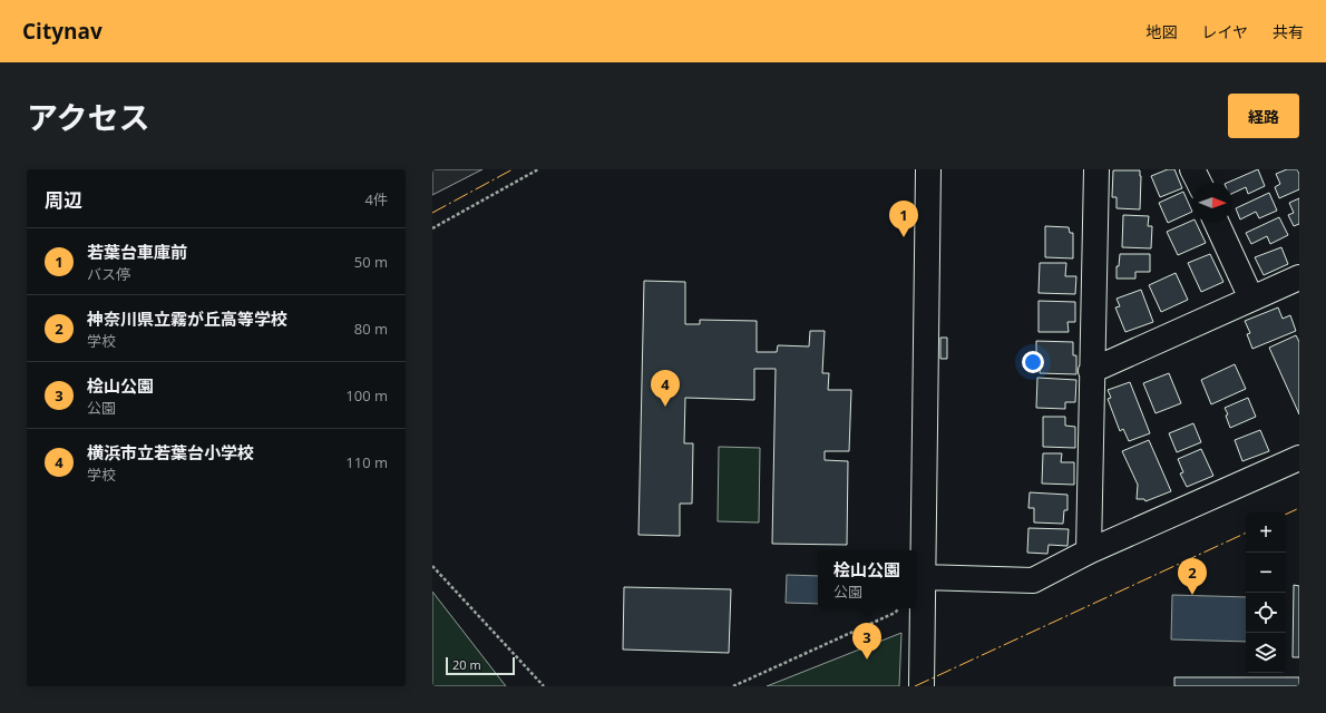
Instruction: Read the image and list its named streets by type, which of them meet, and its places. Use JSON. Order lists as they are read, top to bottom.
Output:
{
  "scale_bar": "20 m",
  "north": "right",
  "page": {
    "header": "Citynav",
    "nav": ["地図", "レイヤ", "共有"],
    "title": "アクセス",
    "buttons": "経路",
    "heading": ["周辺", "4件"],
    "pins": [
      "1",
      "4",
      "2",
      "3"
    ],
    "list": [
      {
        "mark": "1",
        "name": "若葉台車庫前",
        "note": "バス停",
        "value": "50 m"
      },
      {
        "mark": "2",
        "name": "神奈川県立霧が丘高等学校",
        "note": "学校",
        "value": "80 m"
      },
      {
        "mark": "3",
        "name": "桧山公園",
        "note": "公園",
        "value": "100 m"
      },
      {
        "mark": "4",
        "name": "横浜市立若葉台小学校",
        "note": "学校",
        "value": "110 m"
      }
    ],
    "map_buttons": ["+", "−"],
    "popup": ["桧山公園", "公園"],
    "scale": "20 m"
  }
}
